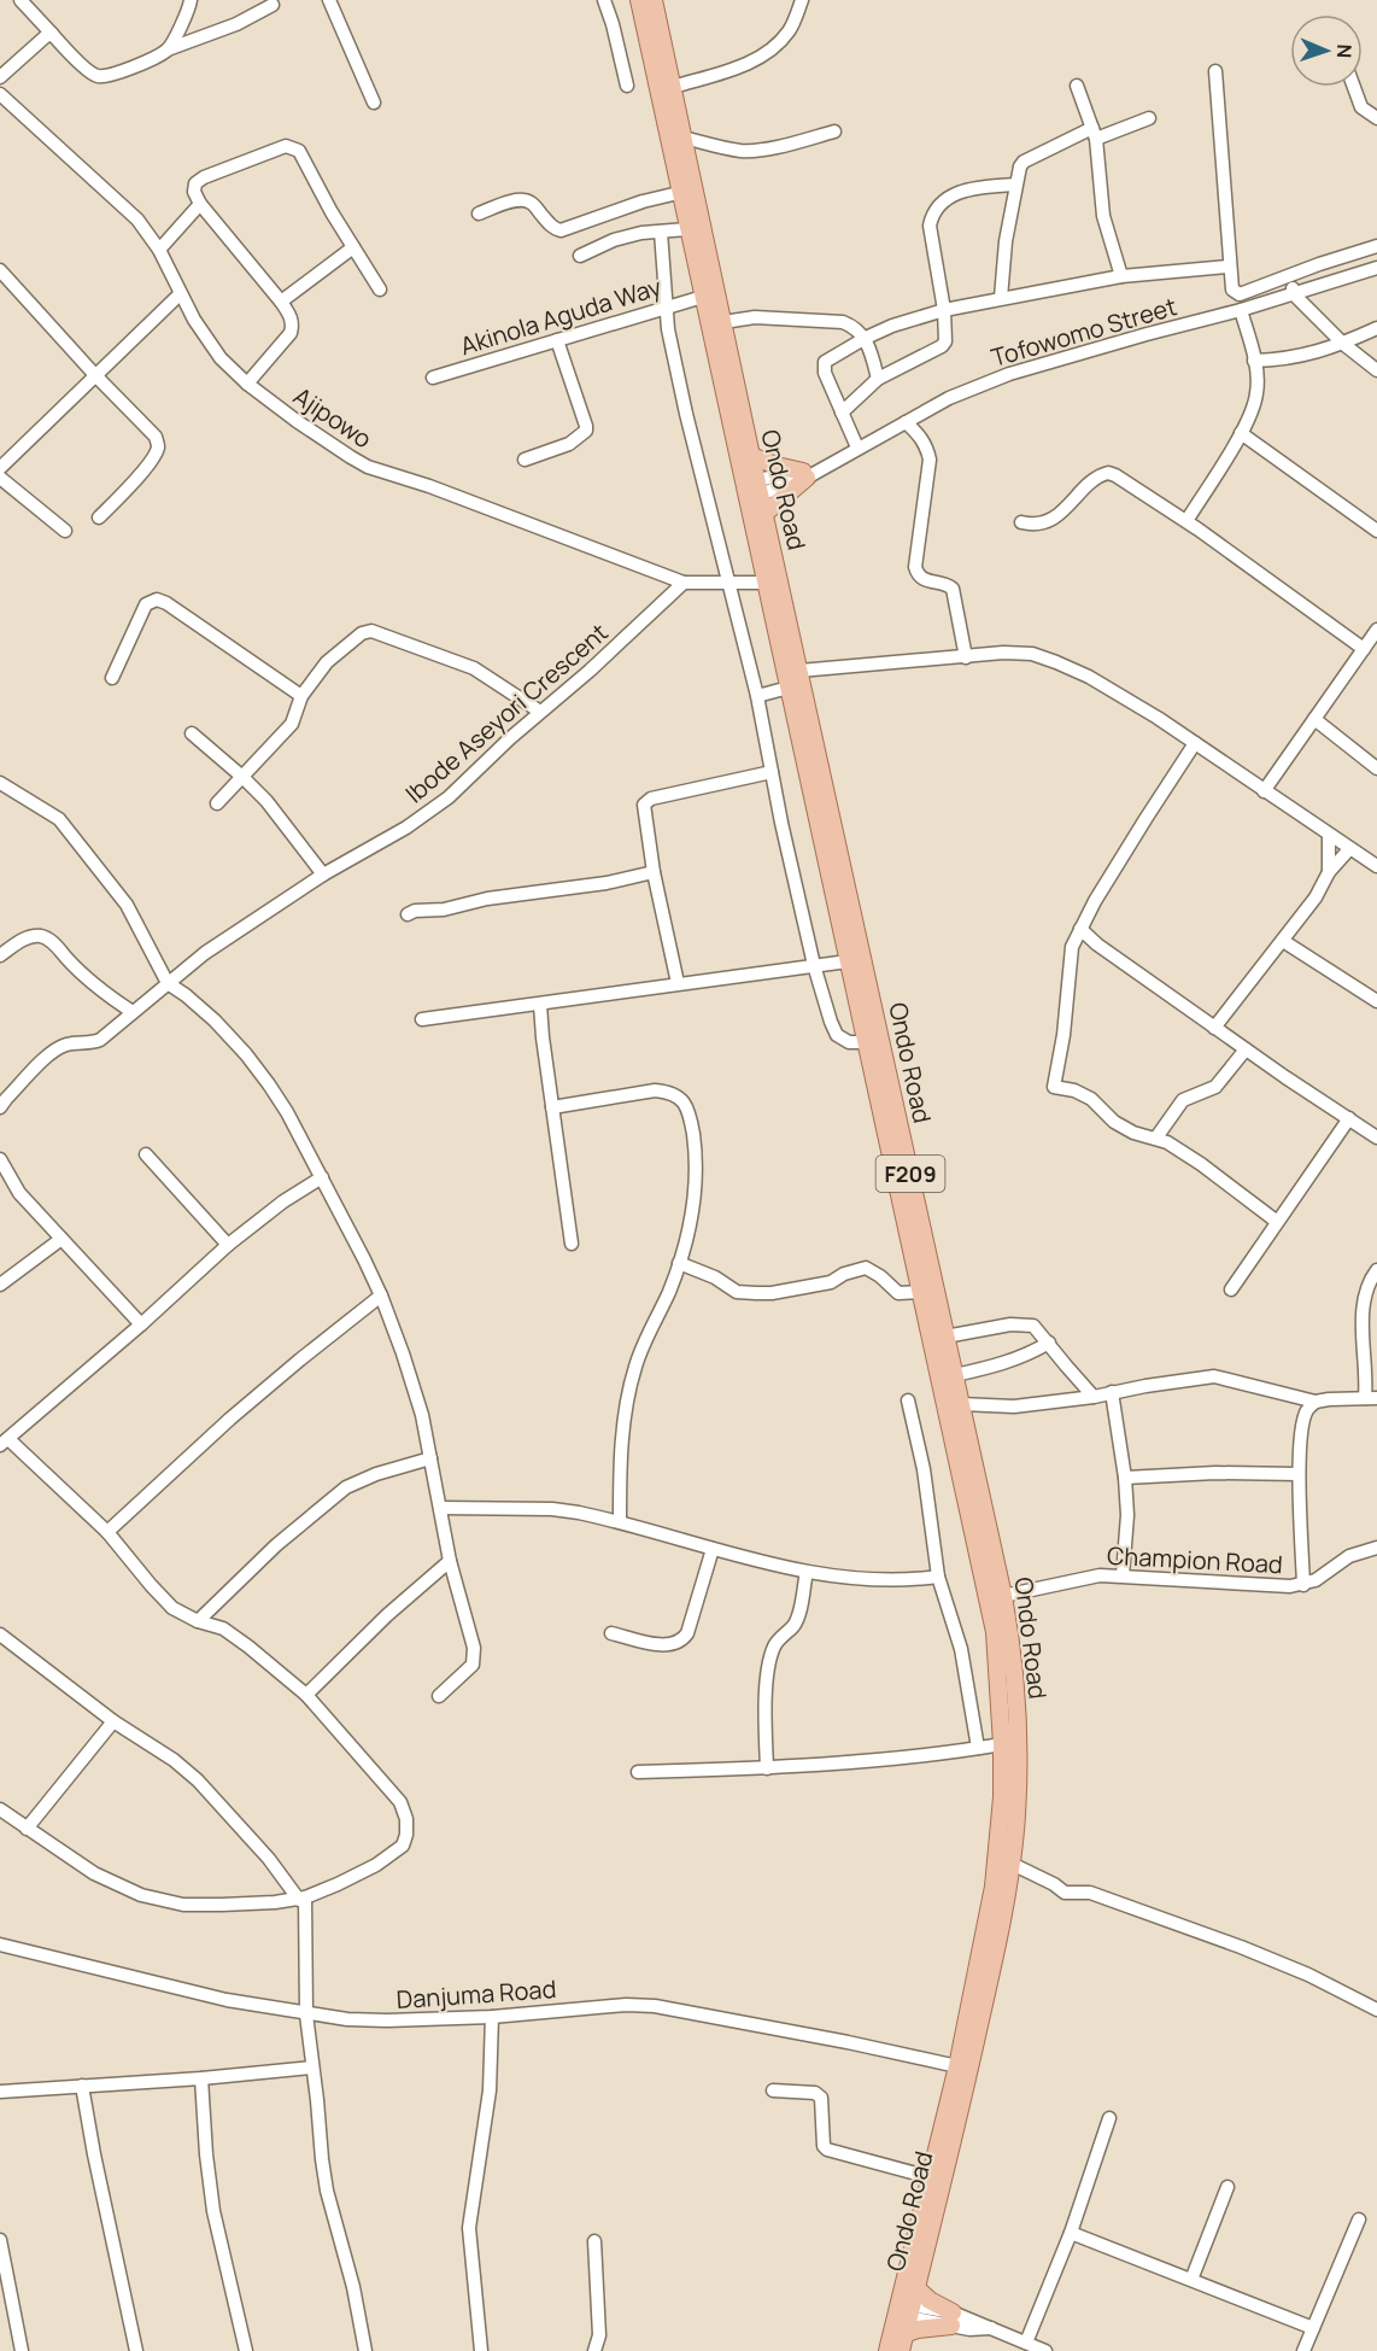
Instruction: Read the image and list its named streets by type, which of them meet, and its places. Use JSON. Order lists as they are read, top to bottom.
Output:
{
  "streets": {
    "main road": ["Ondo Road", "F209"],
    "street": [
      "Akinola Aguda Way",
      "Tofowomo Street",
      "Ajipowo",
      "Ibode Aseyori Crescent",
      "Champion Road",
      "Danjuma Road"
    ]
  },
  "crossings": [
    ["Akinola Aguda Way", "Ondo Road"],
    ["Tofowomo Street", "Ondo Road"],
    ["Ajipowo", "Ondo Road"],
    ["Ajipowo", "Ibode Aseyori Crescent"],
    ["Ondo Road", "Champion Road"],
    ["Ondo Road", "Danjuma Road"]
  ],
  "north": "right"
}
